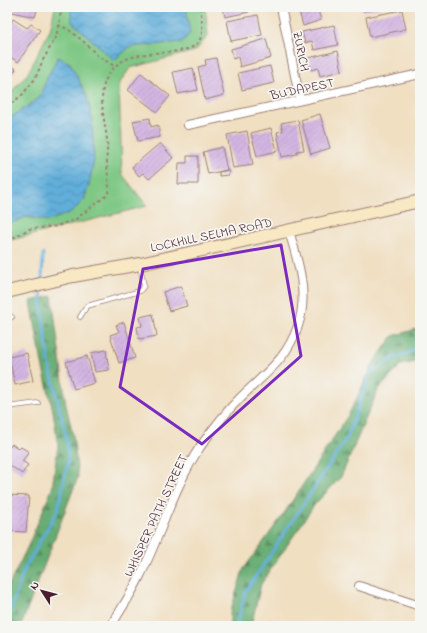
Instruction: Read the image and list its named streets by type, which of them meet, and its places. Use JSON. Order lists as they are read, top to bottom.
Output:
{
  "streets": {
    "main road": ["LOCKHILL SELMA ROAD"],
    "street": ["ZURICH", "BUDAPEST", "WHISPER PATH STREET"]
  },
  "crossings": [
    ["ZURICH", "BUDAPEST"],
    ["LOCKHILL SELMA ROAD", "WHISPER PATH STREET"]
  ],
  "north": "top left"
}
